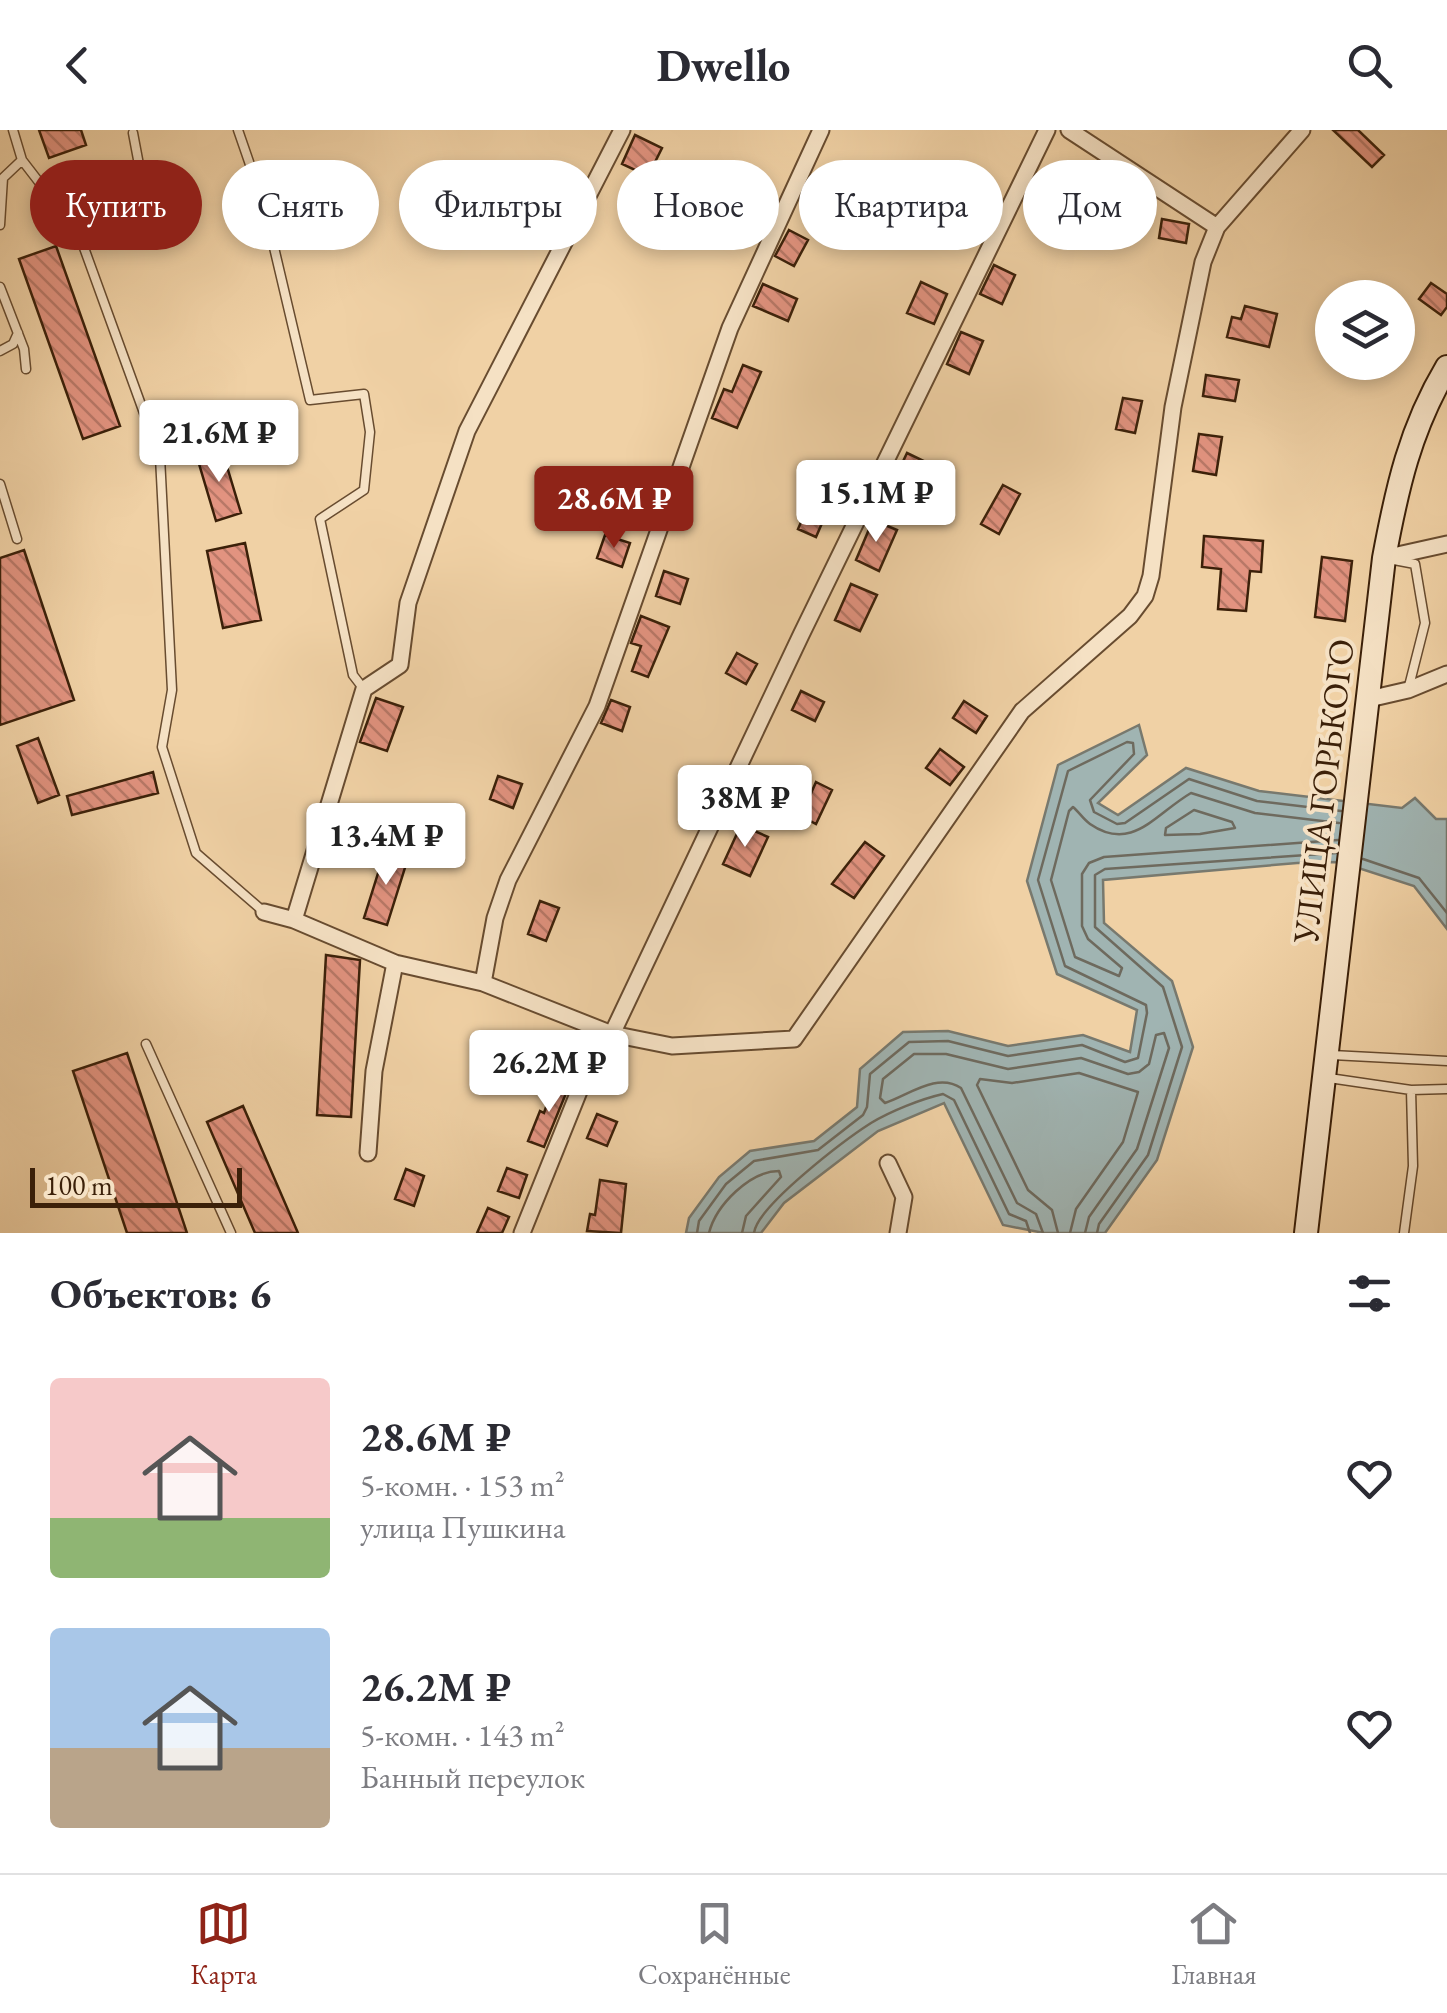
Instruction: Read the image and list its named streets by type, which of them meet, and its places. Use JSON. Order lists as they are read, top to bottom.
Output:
{
  "streets": {
    "street": ["УЛИЦА ГОРЬКОГО"]
  },
  "scale_bar": "100 m",
  "page": {
    "header": "Dwello",
    "chip": [
      "Купить",
      "Снять",
      "Фильтры",
      "Новое",
      "Квартира",
      "Дом"
    ],
    "price": [
      "21.6M ₽",
      "15.1M ₽",
      "28.6M ₽",
      "38M ₽",
      "13.4M ₽",
      "26.2M ₽"
    ],
    "scale": "100 m",
    "heading": "Объектов: 6",
    "list": [
      {
        "name": "28.6M ₽",
        "note": "5-комн. · 153 m² · улица Пушкина"
      },
      {
        "name": "26.2M ₽",
        "note": "5-комн. · 143 m² · Банный переулок"
      }
    ],
    "tabs": ["Карта", "Сохранённые", "Главная"]
  }
}
